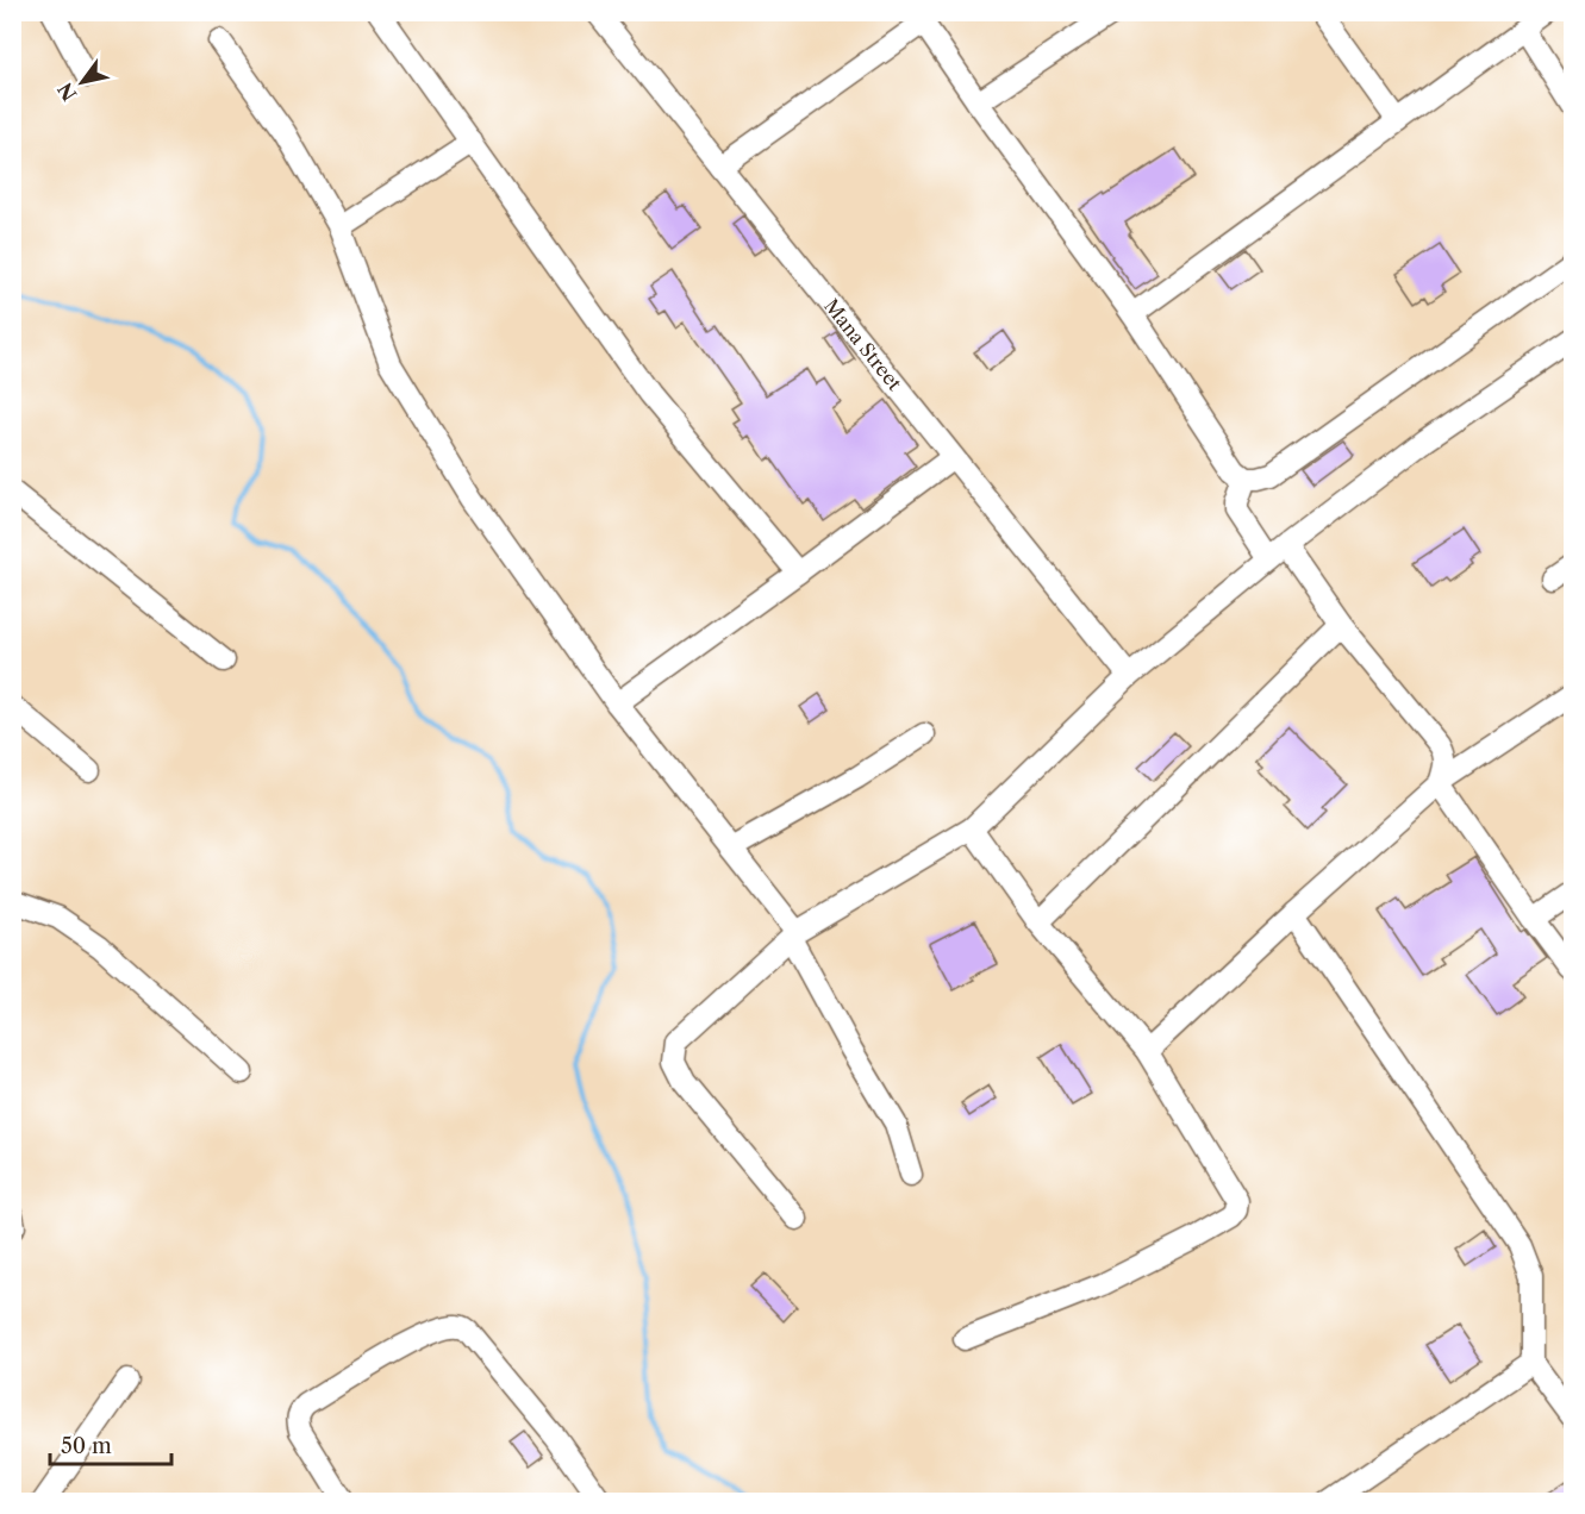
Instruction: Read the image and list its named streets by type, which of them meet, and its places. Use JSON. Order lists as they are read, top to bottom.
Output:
{
  "streets": {
    "street": ["Mana Street"]
  },
  "scale_bar": "50 m",
  "north": "bottom left"
}
